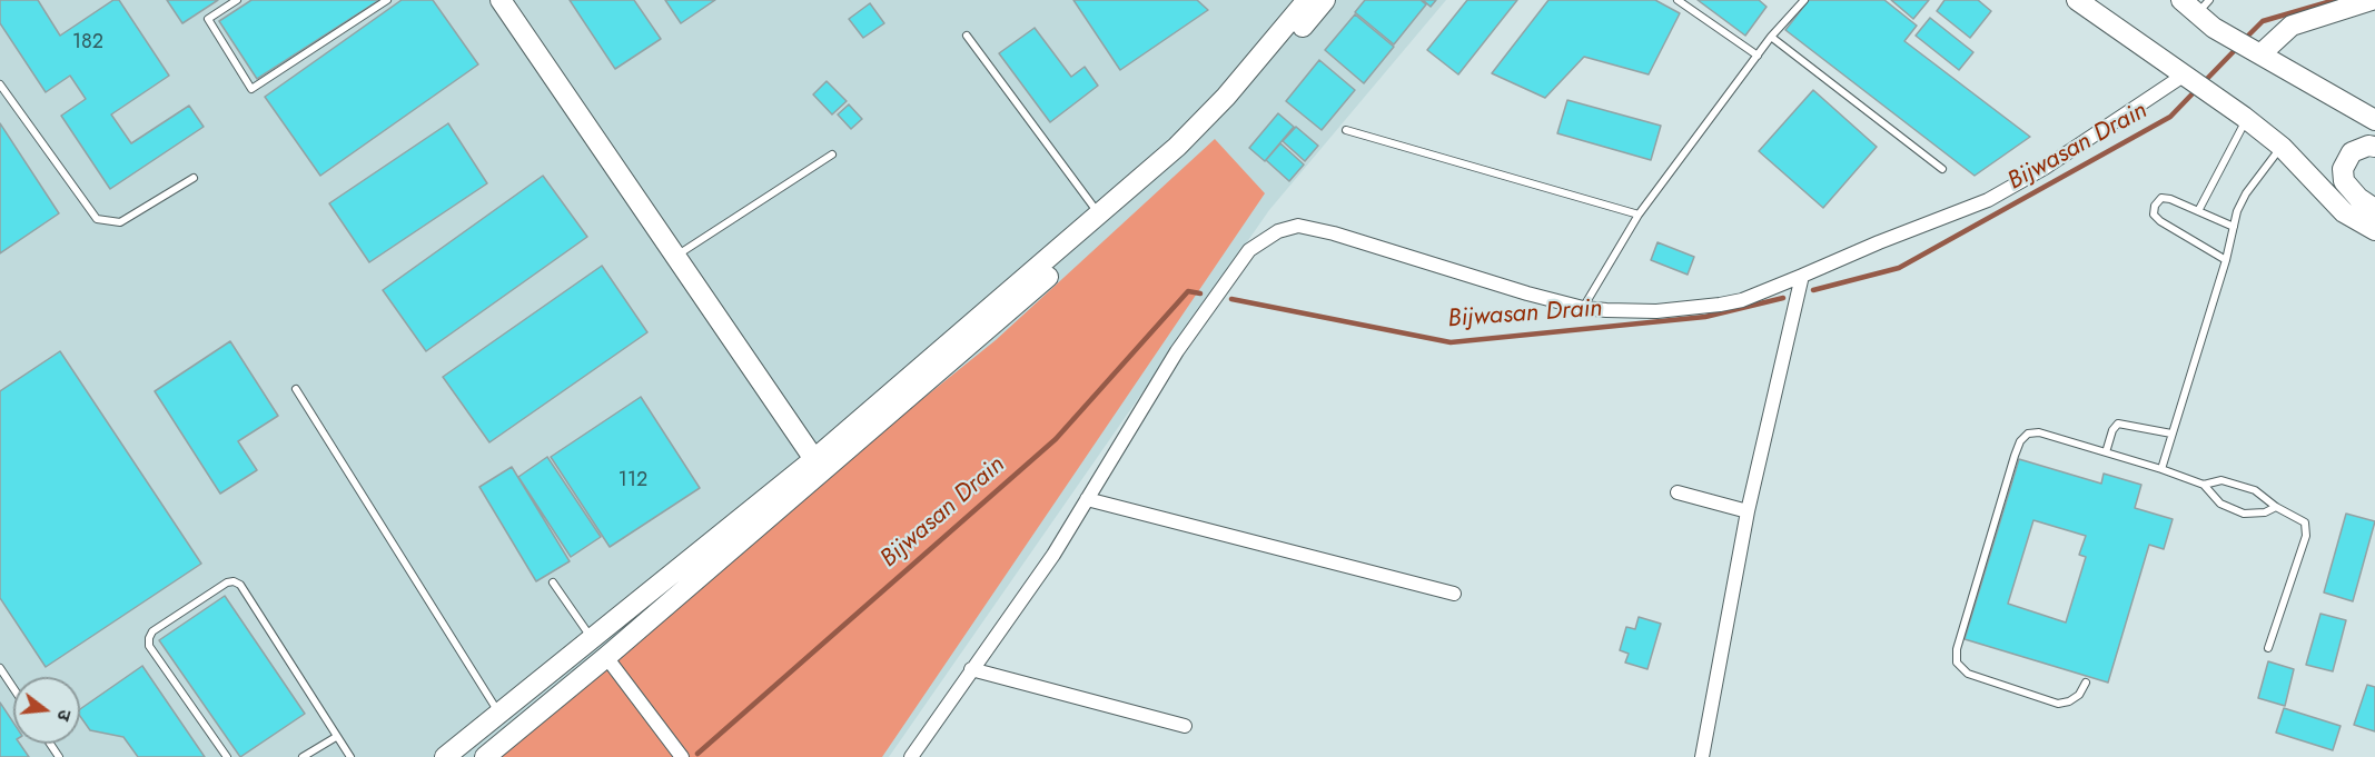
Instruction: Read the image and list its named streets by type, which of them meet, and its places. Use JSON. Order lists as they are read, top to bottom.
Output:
{
  "water": ["Bijwasan Drain"],
  "house_numbers": ["182", "112"],
  "north": "right"
}
